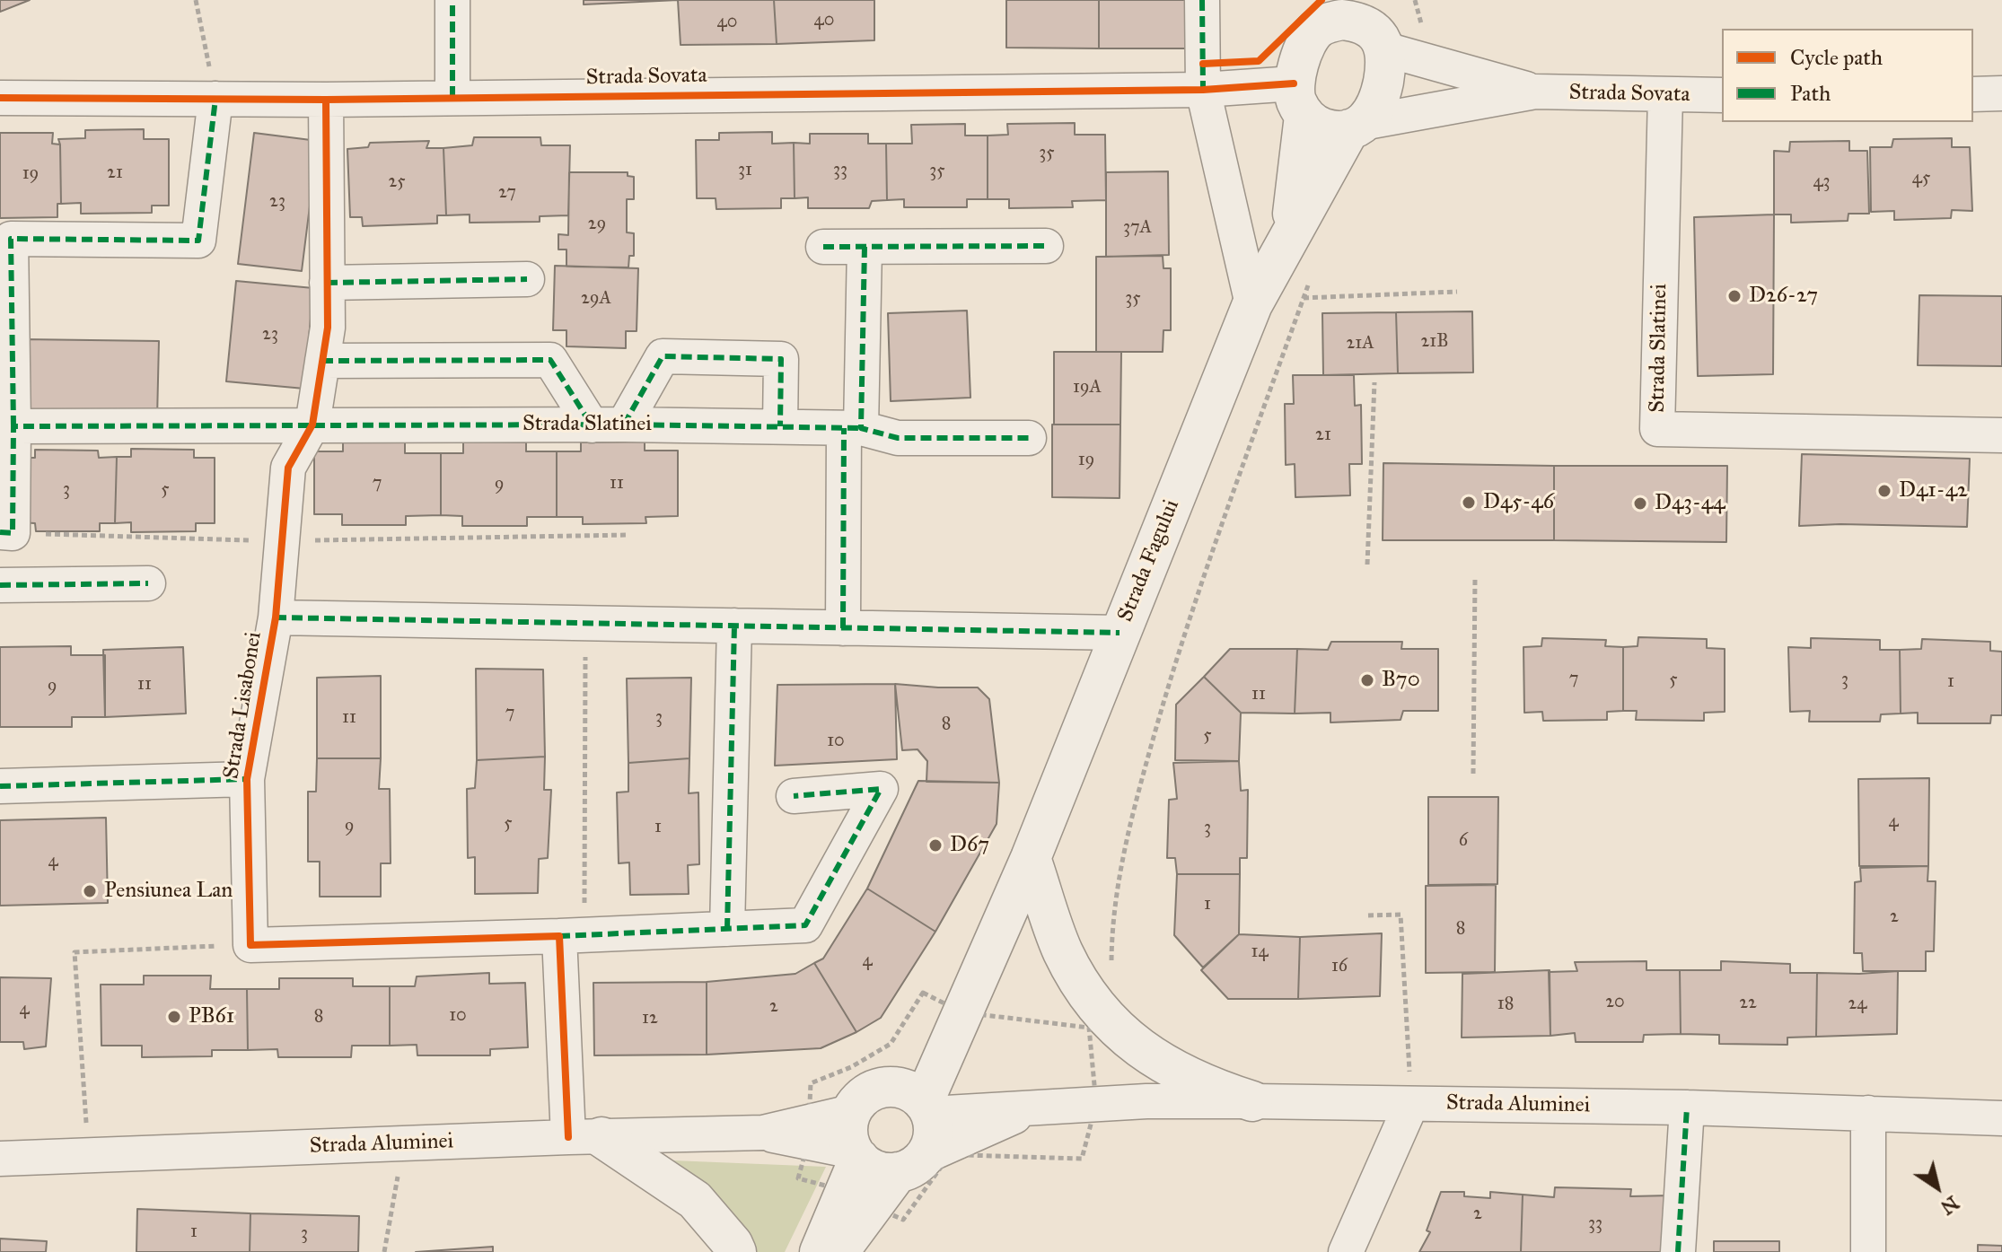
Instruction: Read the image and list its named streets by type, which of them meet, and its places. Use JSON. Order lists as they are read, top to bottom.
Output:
{
  "streets": {
    "street": [
      "Strada Sovata",
      "Strada Slatinei",
      "Strada Fagului",
      "Strada Lisabonei",
      "Strada Aluminei"
    ]
  },
  "crossings": [
    ["Strada Sovata", "Strada Slatinei"],
    ["Strada Sovata", "Strada Fagului"],
    ["Strada Sovata", "Strada Lisabonei"],
    ["Strada Slatinei", "Strada Lisabonei"],
    ["Strada Fagului", "Strada Aluminei"]
  ],
  "places": [
    "D26-27",
    "D41-42",
    "D45-46",
    "D43-44",
    "B70",
    "D67",
    "Pensiunea Lan",
    "PB61"
  ],
  "house_numbers": [
    "40",
    "40",
    "35",
    "31",
    "33",
    "35",
    "21",
    "19",
    "45",
    "25",
    "43",
    "27",
    "23",
    "29",
    "37A",
    "29A",
    "35",
    "23",
    "21B",
    "21A",
    "19A",
    "21",
    "19",
    "7",
    "11",
    "9",
    "3",
    "5",
    "7",
    "5",
    "3",
    "1",
    "11",
    "9",
    "11",
    "7",
    "11",
    "3",
    "8",
    "5",
    "10",
    "4",
    "5",
    "9",
    "1",
    "3",
    "6",
    "4",
    "1",
    "2",
    "8",
    "14",
    "4",
    "16",
    "20",
    "22",
    "18",
    "24",
    "2",
    "4",
    "10",
    "8",
    "12",
    "2",
    "33",
    "1",
    "3"
  ],
  "legend": ["Cycle path", "Path"],
  "north": "bottom right"
}
